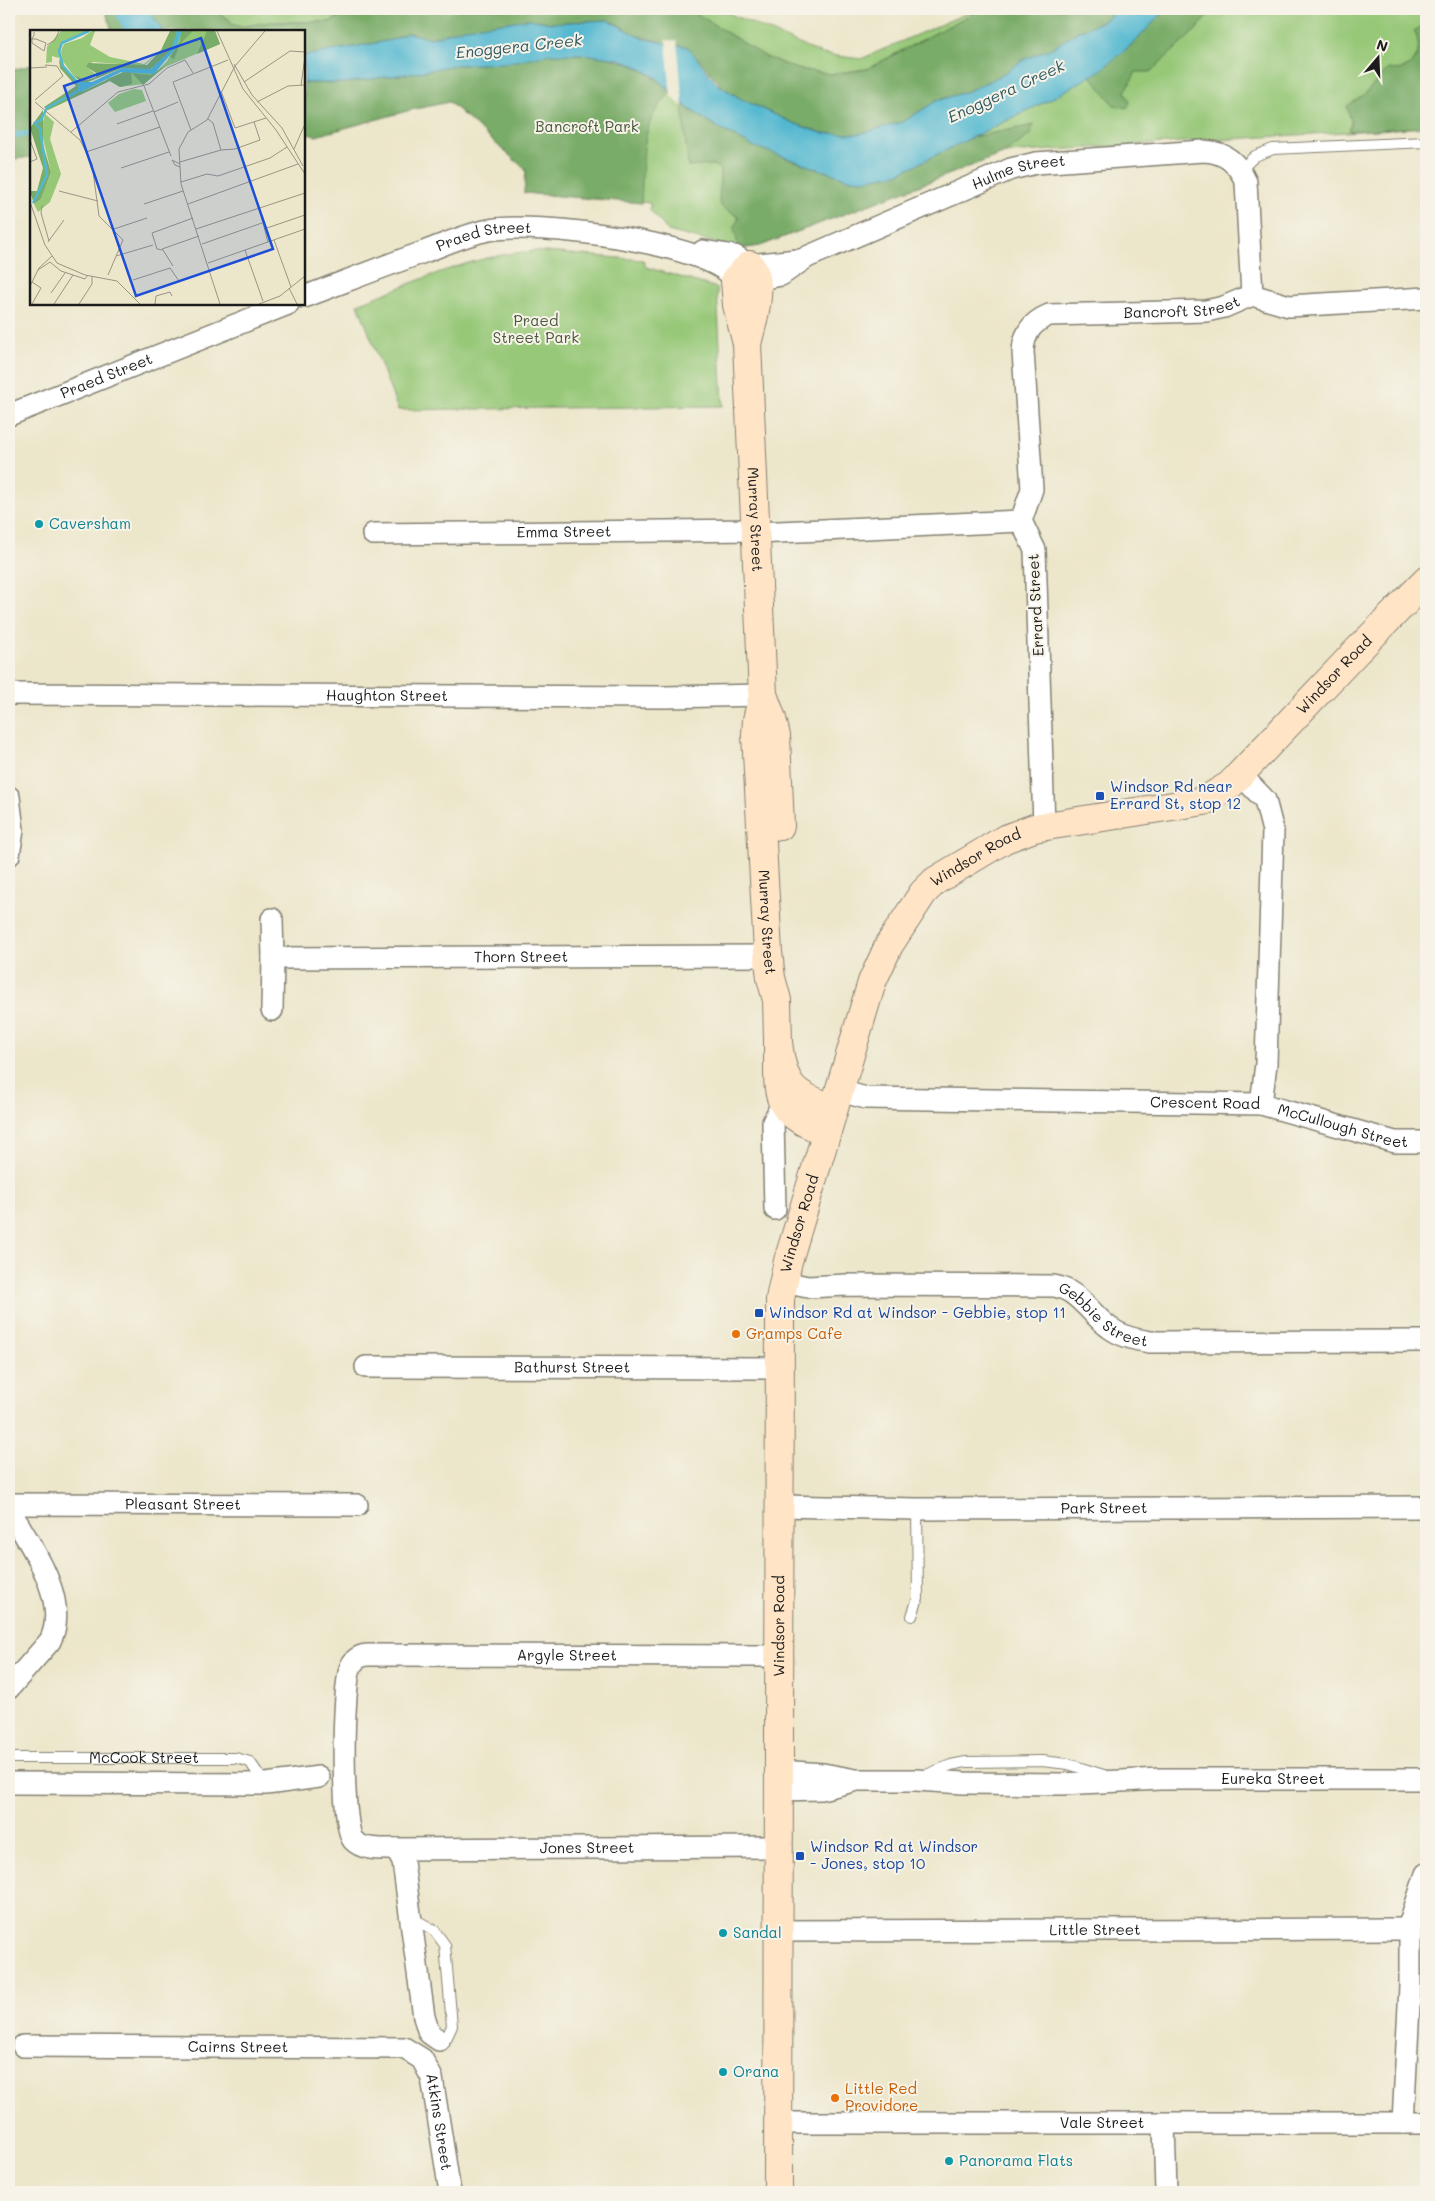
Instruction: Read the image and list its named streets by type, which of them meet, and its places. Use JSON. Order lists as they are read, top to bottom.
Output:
{
  "streets": {
    "main road": ["Murray Street", "Windsor Road"],
    "street": [
      "Hulme Street",
      "Praed Street",
      "Bancroft Street",
      "Emma Street",
      "Errard Street",
      "Haughton Street",
      "Thorn Street",
      "Crescent Road",
      "McCullough Street",
      "Gebbie Street",
      "Bathurst Street",
      "Pleasant Street",
      "Park Street",
      "Argyle Street",
      "McCook Street",
      "Eureka Street",
      "Jones Street",
      "Little Street",
      "Cairns Street",
      "Atkins Street",
      "Vale Street"
    ]
  },
  "crossings": [
    ["Hulme Street", "Praed Street"],
    ["Hulme Street", "Murray Street"],
    ["Praed Street", "Murray Street"],
    ["Bancroft Street", "Emma Street"],
    ["Bancroft Street", "Errard Street"],
    ["Murray Street", "Emma Street"],
    ["Murray Street", "Windsor Road"],
    ["Murray Street", "Haughton Street"],
    ["Murray Street", "Thorn Street"],
    ["Murray Street", "Crescent Road"],
    ["Emma Street", "Errard Street"],
    ["Errard Street", "Windsor Road"],
    ["Windsor Road", "Crescent Road"],
    ["Windsor Road", "Gebbie Street"],
    ["Windsor Road", "Bathurst Street"],
    ["Windsor Road", "Park Street"],
    ["Windsor Road", "Argyle Street"],
    ["Windsor Road", "Eureka Street"],
    ["Windsor Road", "Jones Street"],
    ["Windsor Road", "Little Street"],
    ["Windsor Road", "Vale Street"],
    ["Crescent Road", "McCullough Street"],
    ["Argyle Street", "Jones Street"],
    ["Cairns Street", "Atkins Street"]
  ],
  "water": ["Enoggera Creek"],
  "parks": ["Bancroft Park", "Praed Street Park"],
  "places": {
    "other": [
      "Caversham",
      "Gramps Cafe",
      "Sandal",
      "Orana",
      "Little Red Providore",
      "Panorama Flats"
    ],
    "transit": ["Windsor Rd near Errard St, stop 12", "Windsor Rd at Windsor - Gebbie, stop 11", "Windsor Rd at Windsor - Jones, stop 10"]
  },
  "north": "top"
}
